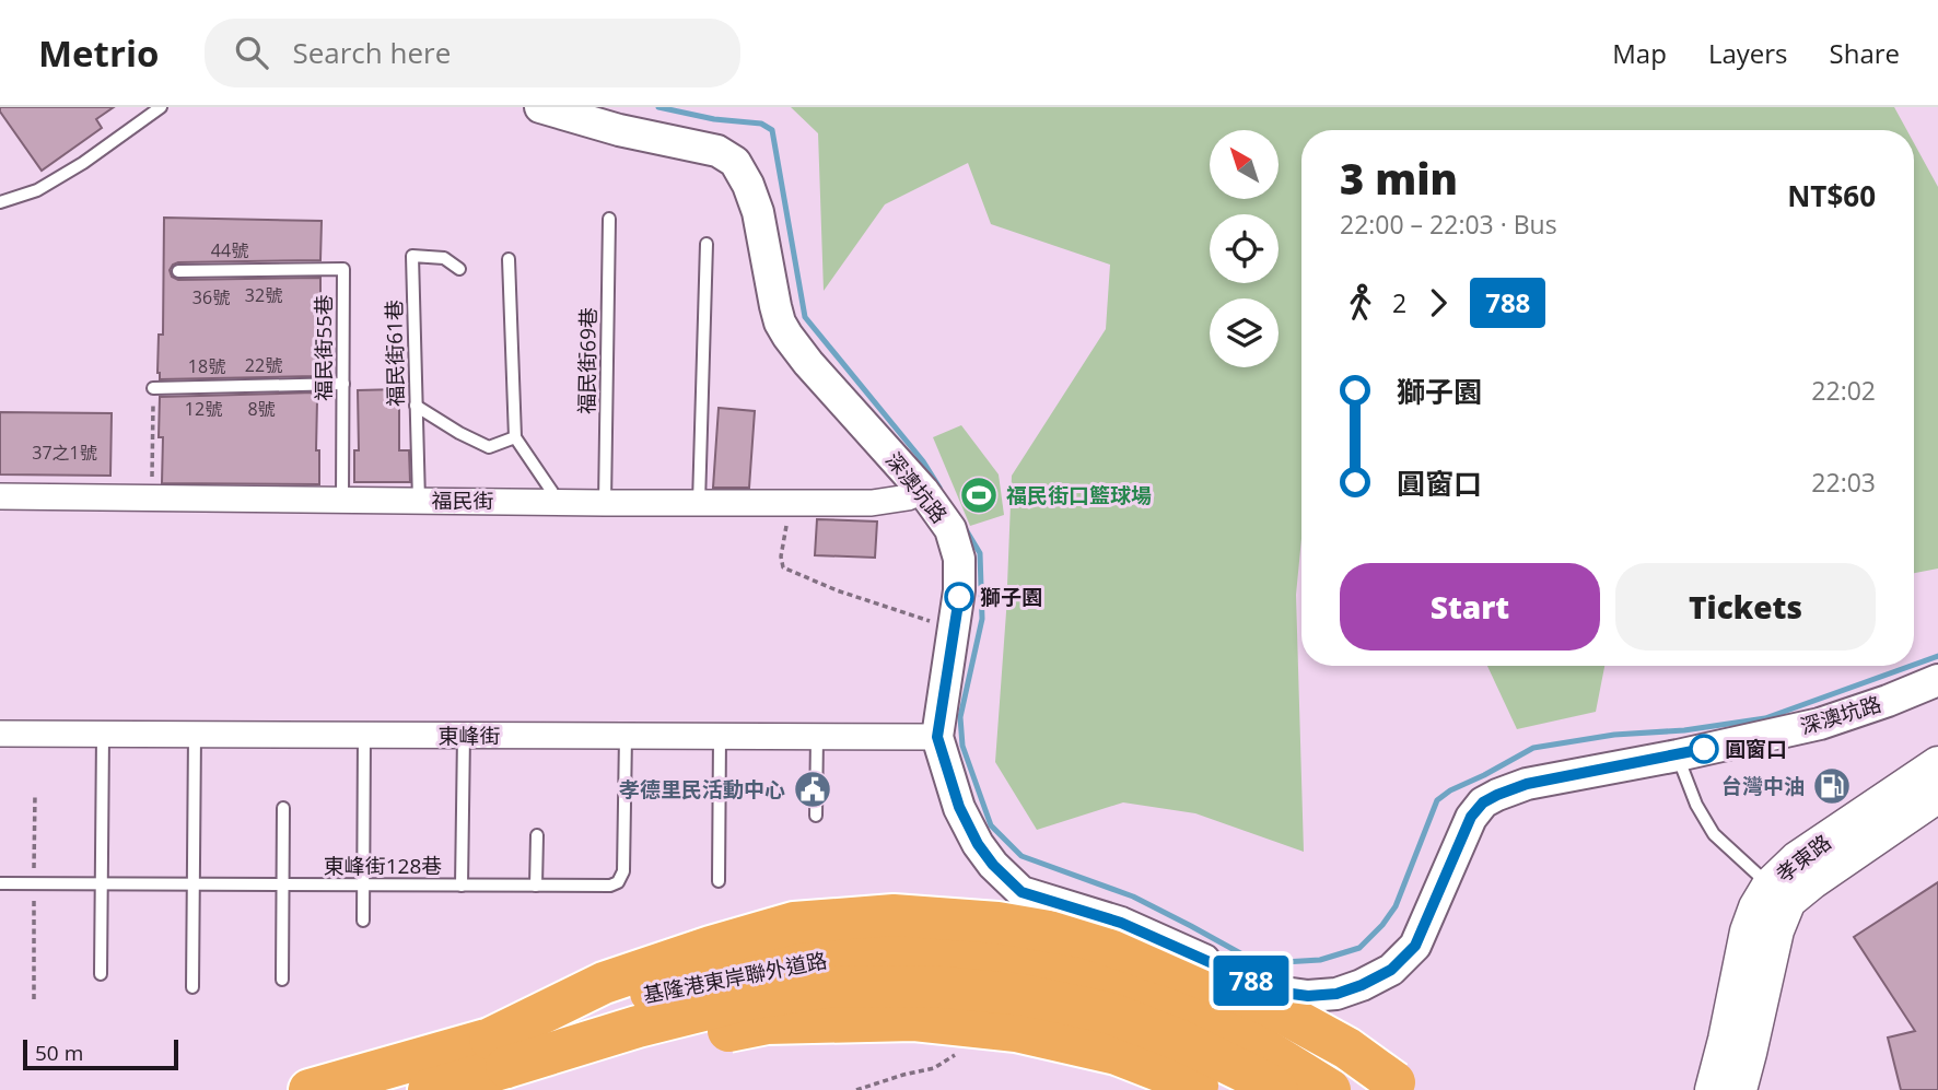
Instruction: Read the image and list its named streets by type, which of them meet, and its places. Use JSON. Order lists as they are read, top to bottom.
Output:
{
  "streets": {
    "highway": ["基隆港東岸聯外道路"],
    "main road": ["孝東路"],
    "street": ["深澳坑路", "福民街", "東峰街"],
    "lane": [
      "福民街55巷",
      "福民街61巷",
      "福民街69巷",
      "東峰街128巷"
    ]
  },
  "crossings": [
    ["福民街55巷", "福民街"],
    ["福民街61巷", "福民街"],
    ["福民街69巷", "福民街"],
    ["深澳坑路", "福民街"],
    ["深澳坑路", "東峰街"],
    ["東峰街", "東峰街128巷"]
  ],
  "places": {
    "sports": ["福民街口籃球場"],
    "other": ["獅子園", "圓窗口"],
    "fuel station": ["台灣中油"],
    "public building": ["孝德里民活動中心"]
  },
  "lines": ["bus line 788"],
  "house_numbers": [
    "44號",
    "32號",
    "36號",
    "22號",
    "18號",
    "12號",
    "8號",
    "37之1號"
  ],
  "scale_bar": "50 m",
  "north": "top left",
  "page": {
    "header": "Metrio",
    "search": "Search here",
    "nav": ["Map", "Layers", "Share"],
    "on_map": "788",
    "heading": ["3 min", "22:00 – 22:03 · Bus", "NT$60"],
    "legs": ["2", "788"],
    "list": [
      {
        "name": "獅子園",
        "value": "22:02"
      },
      {
        "name": "圓窗口",
        "value": "22:03"
      }
    ],
    "buttons": ["Start", "Tickets"],
    "scale": "50 m"
  }
}
